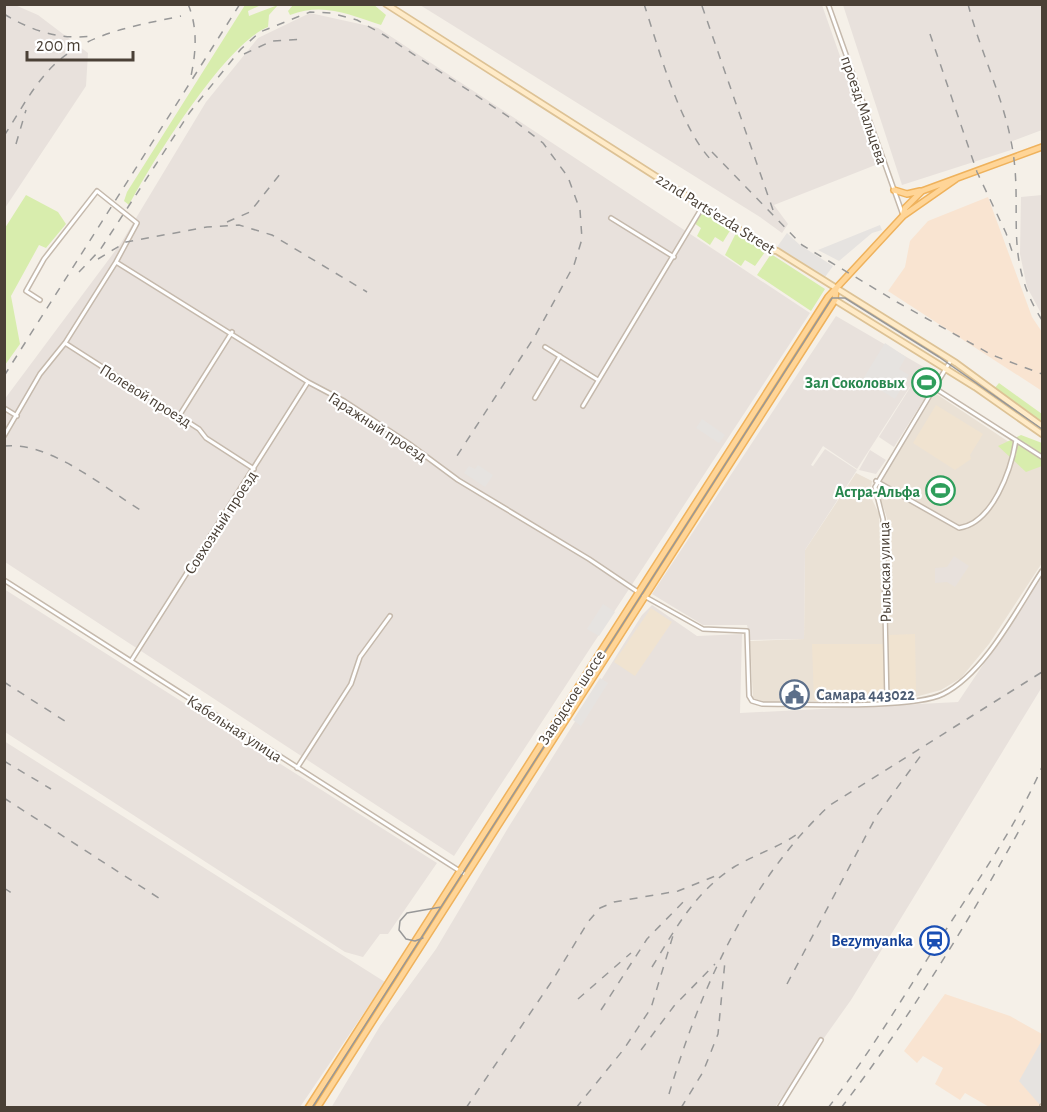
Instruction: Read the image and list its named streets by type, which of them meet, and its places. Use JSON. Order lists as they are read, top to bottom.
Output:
{
  "streets": {
    "main road": ["Заводское шоссе"],
    "street": [
      "проезд Мальцева",
      "22nd Parts'ezda Street",
      "Полевой проезд",
      "Гаражный проезд",
      "Совхозный проезд",
      "Рыльская улица",
      "Кабельная улица"
    ]
  },
  "crossings": [
    ["проезд Мальцева", "Заводское шоссе"],
    ["22nd Parts'ezda Street", "Заводское шоссе"],
    ["Полевой проезд", "Совхозный проезд"],
    ["Гаражный проезд", "Совхозный проезд"],
    ["Гаражный проезд", "Заводское шоссе"],
    ["Совхозный проезд", "Кабельная улица"],
    ["Заводское шоссе", "Кабельная улица"]
  ],
  "places": {
    "sports": ["Зал Соколовых", "Астра-Альфа"],
    "public building": ["Самара 443022"],
    "station": ["Bezymyanka"]
  },
  "scale_bar": "200 m"
}
